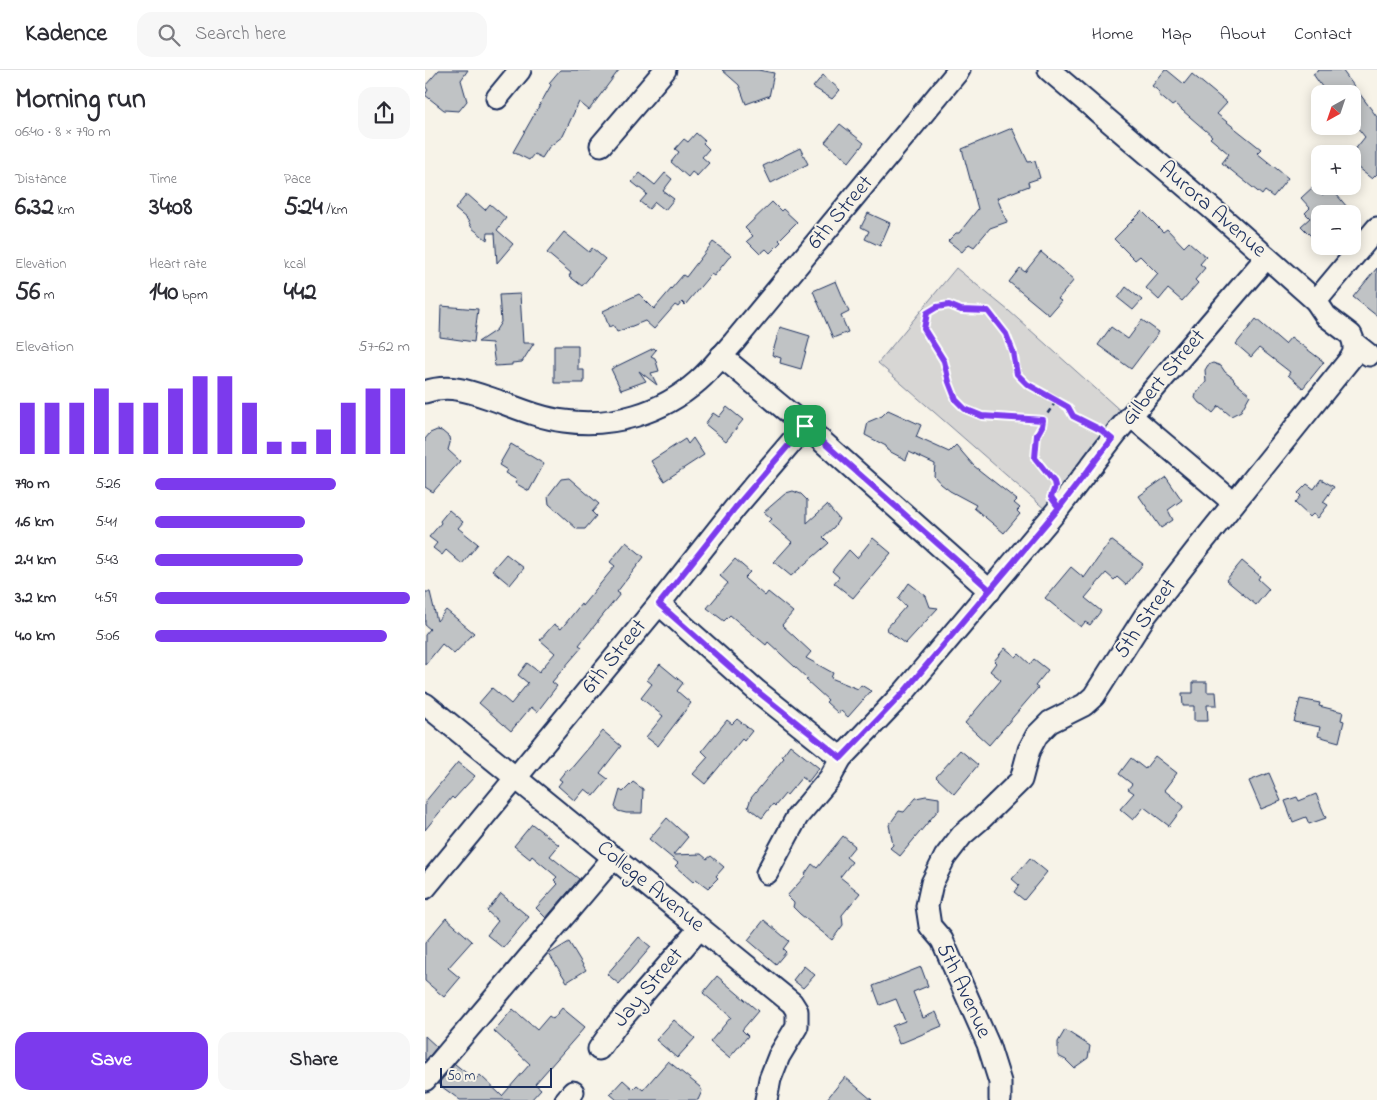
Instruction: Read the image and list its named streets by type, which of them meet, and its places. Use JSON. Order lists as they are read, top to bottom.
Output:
{
  "streets": {
    "street": [
      "Aurora Avenue",
      "6th Street",
      "Gilbert Street",
      "5th Street",
      "College Avenue",
      "Jay Street",
      "5th Avenue"
    ]
  },
  "crossings": [
    ["Aurora Avenue", "Gilbert Street"],
    ["Aurora Avenue", "5th Street"],
    ["6th Street", "College Avenue"],
    ["5th Street", "5th Avenue"],
    ["College Avenue", "Jay Street"]
  ],
  "scale_bar": "50 m",
  "north": "bottom left",
  "page": {
    "header": "Kadence",
    "search": "Search here",
    "nav": [
      "Home",
      "Map",
      "About",
      "Contact"
    ],
    "heading": ["Morning run", "06:40 · 8 × 790 m"],
    "map_buttons": ["+", "−"],
    "stats": [
      ["Distance", "6.32 km"],
      ["Time", "34:08"],
      ["Pace", "5:24 /km"],
      ["Elevation", "56 m"],
      ["Heart rate", "140 bpm"],
      ["kcal", "442"]
    ],
    "chart": ["Elevation", "57–62 m"],
    "list": [
      {
        "name": "790 m",
        "note": "5:26"
      },
      {
        "name": "1.6 km",
        "note": "5:41"
      },
      {
        "name": "2.4 km",
        "note": "5:43"
      },
      {
        "name": "3.2 km",
        "note": "4:59"
      },
      {
        "name": "4.0 km",
        "note": "5:06"
      }
    ],
    "buttons": ["Save", "Share"],
    "scale": "50 m"
  }
}
